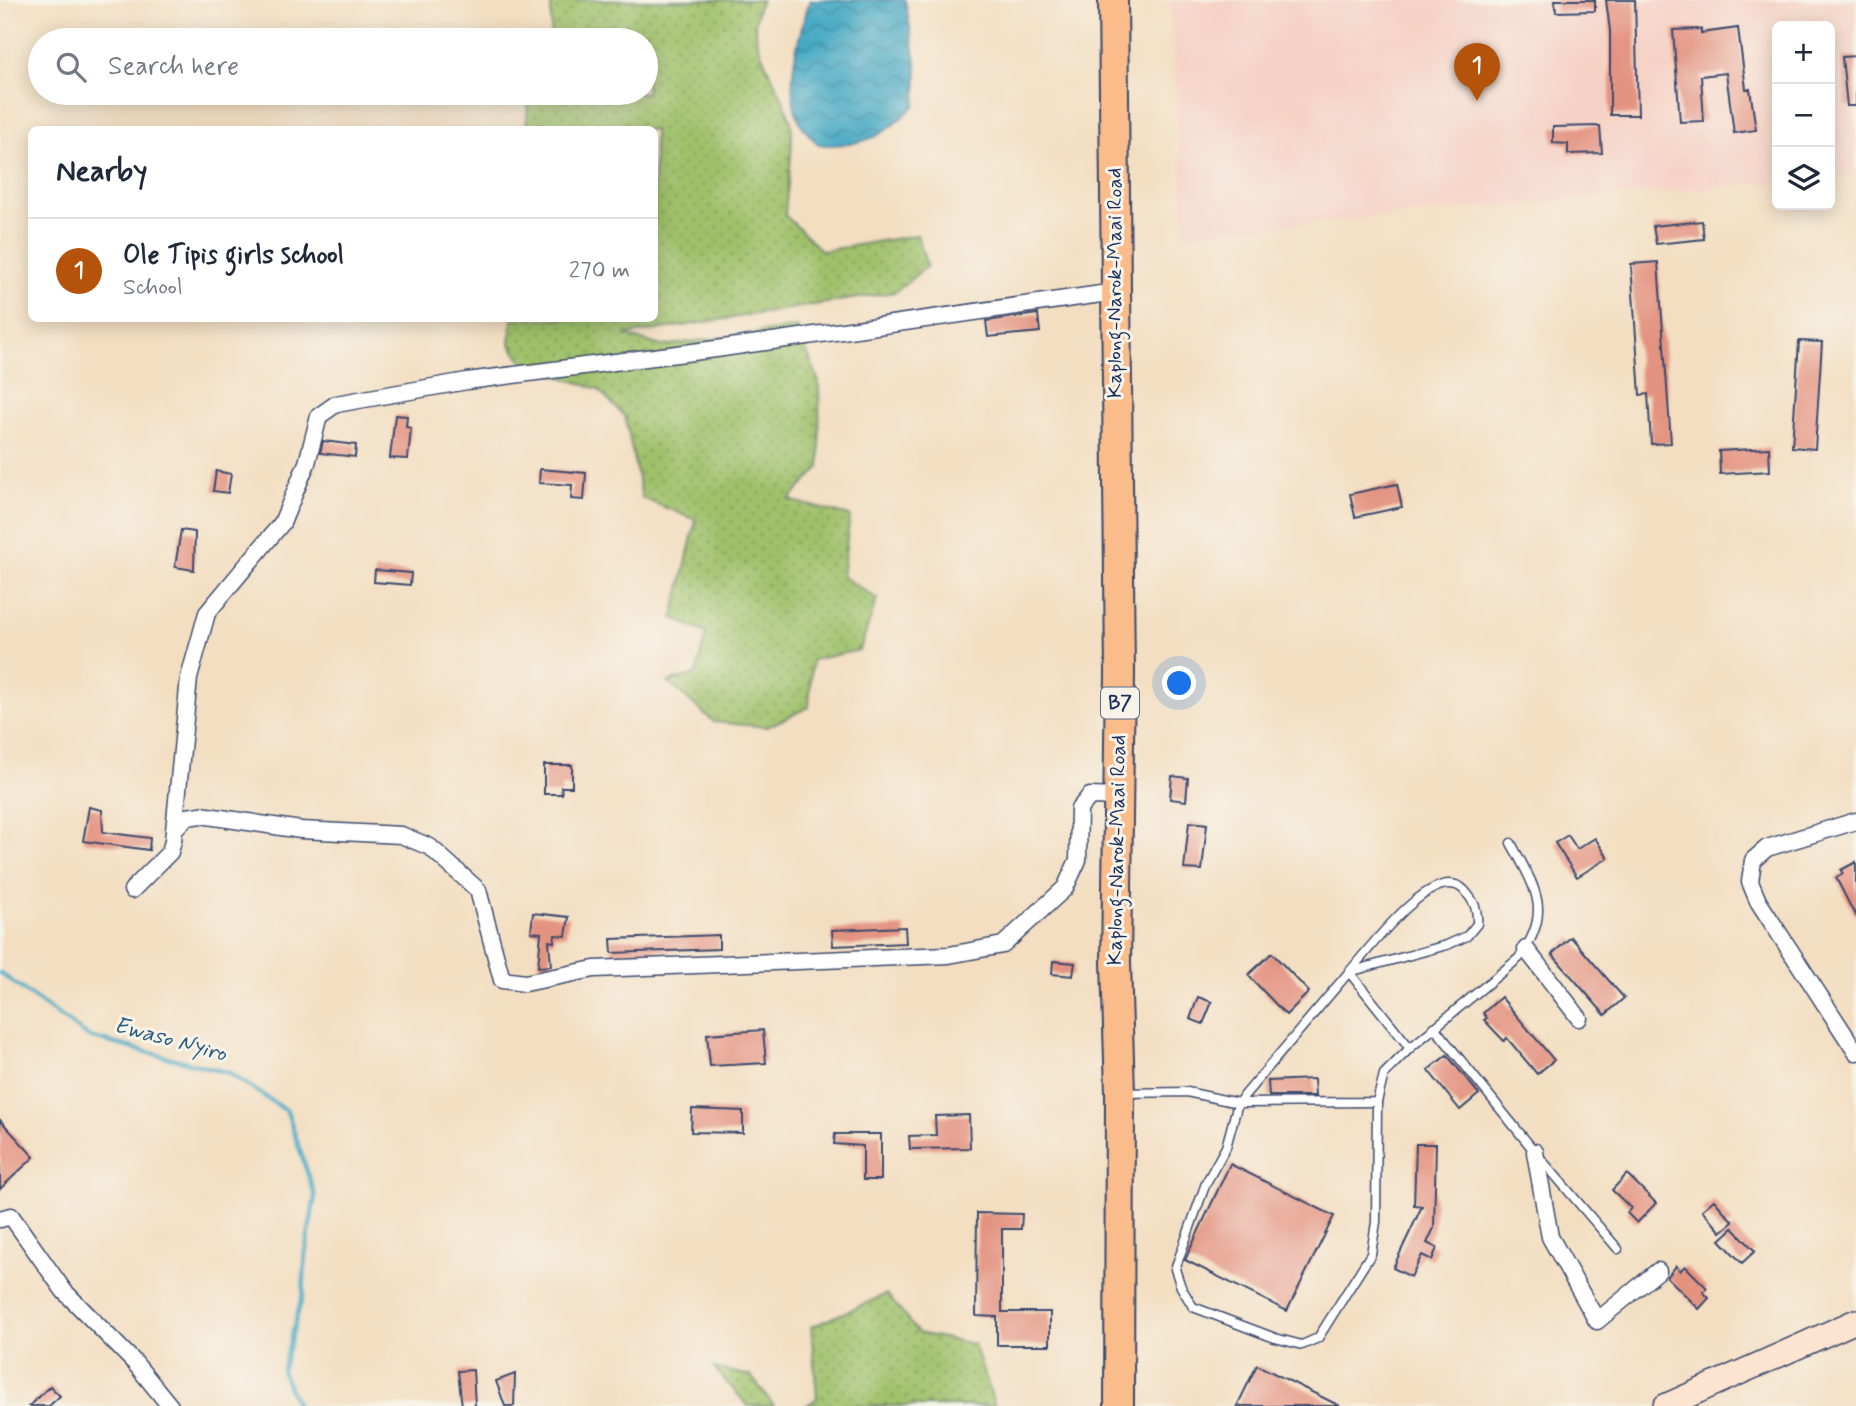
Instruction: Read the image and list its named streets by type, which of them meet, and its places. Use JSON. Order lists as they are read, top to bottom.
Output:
{
  "streets": {
    "highway": ["Kaplong-Narok-Maai Road", "B7"]
  },
  "water": ["Ewaso Nyiro"],
  "page": {
    "map_buttons": ["+", "−"],
    "search": "Search here",
    "pins": "1",
    "heading": "Nearby",
    "list": [
      {
        "mark": "1",
        "name": "Ole Tipis girls school",
        "note": "School",
        "value": "270 m"
      }
    ]
  }
}
